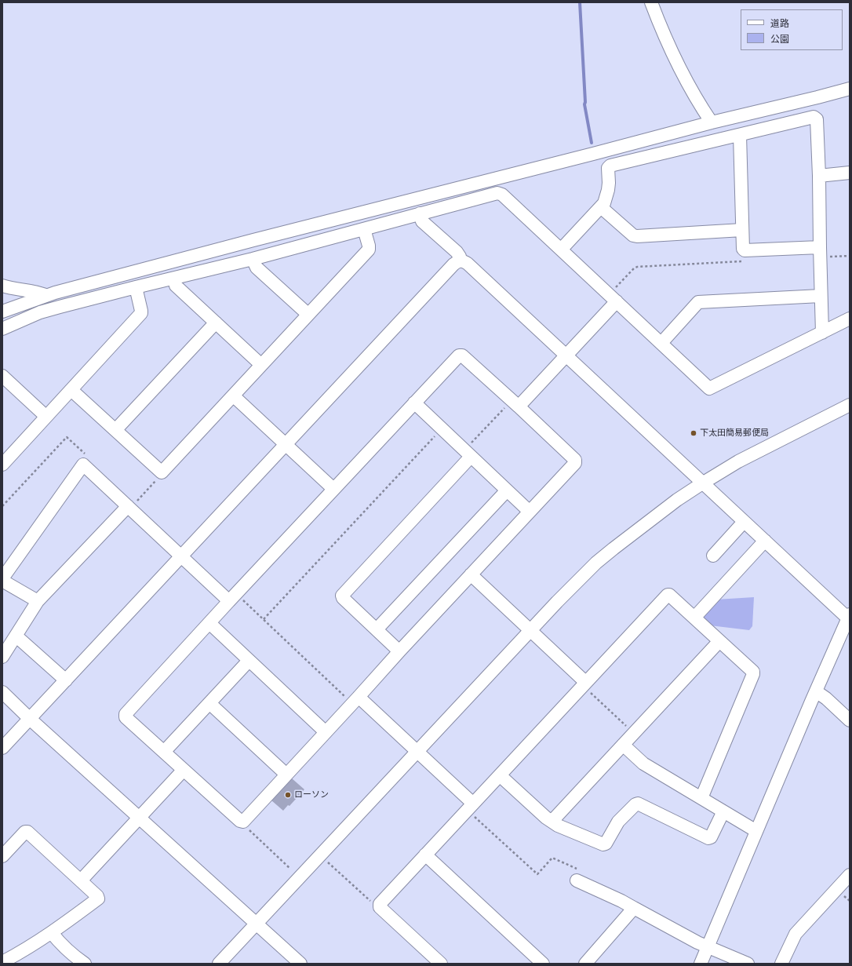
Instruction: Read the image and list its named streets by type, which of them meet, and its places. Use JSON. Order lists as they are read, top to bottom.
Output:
{
  "places": ["下太田簡易郵便局", "ローソン"],
  "legend": ["道路", "公園"]
}
